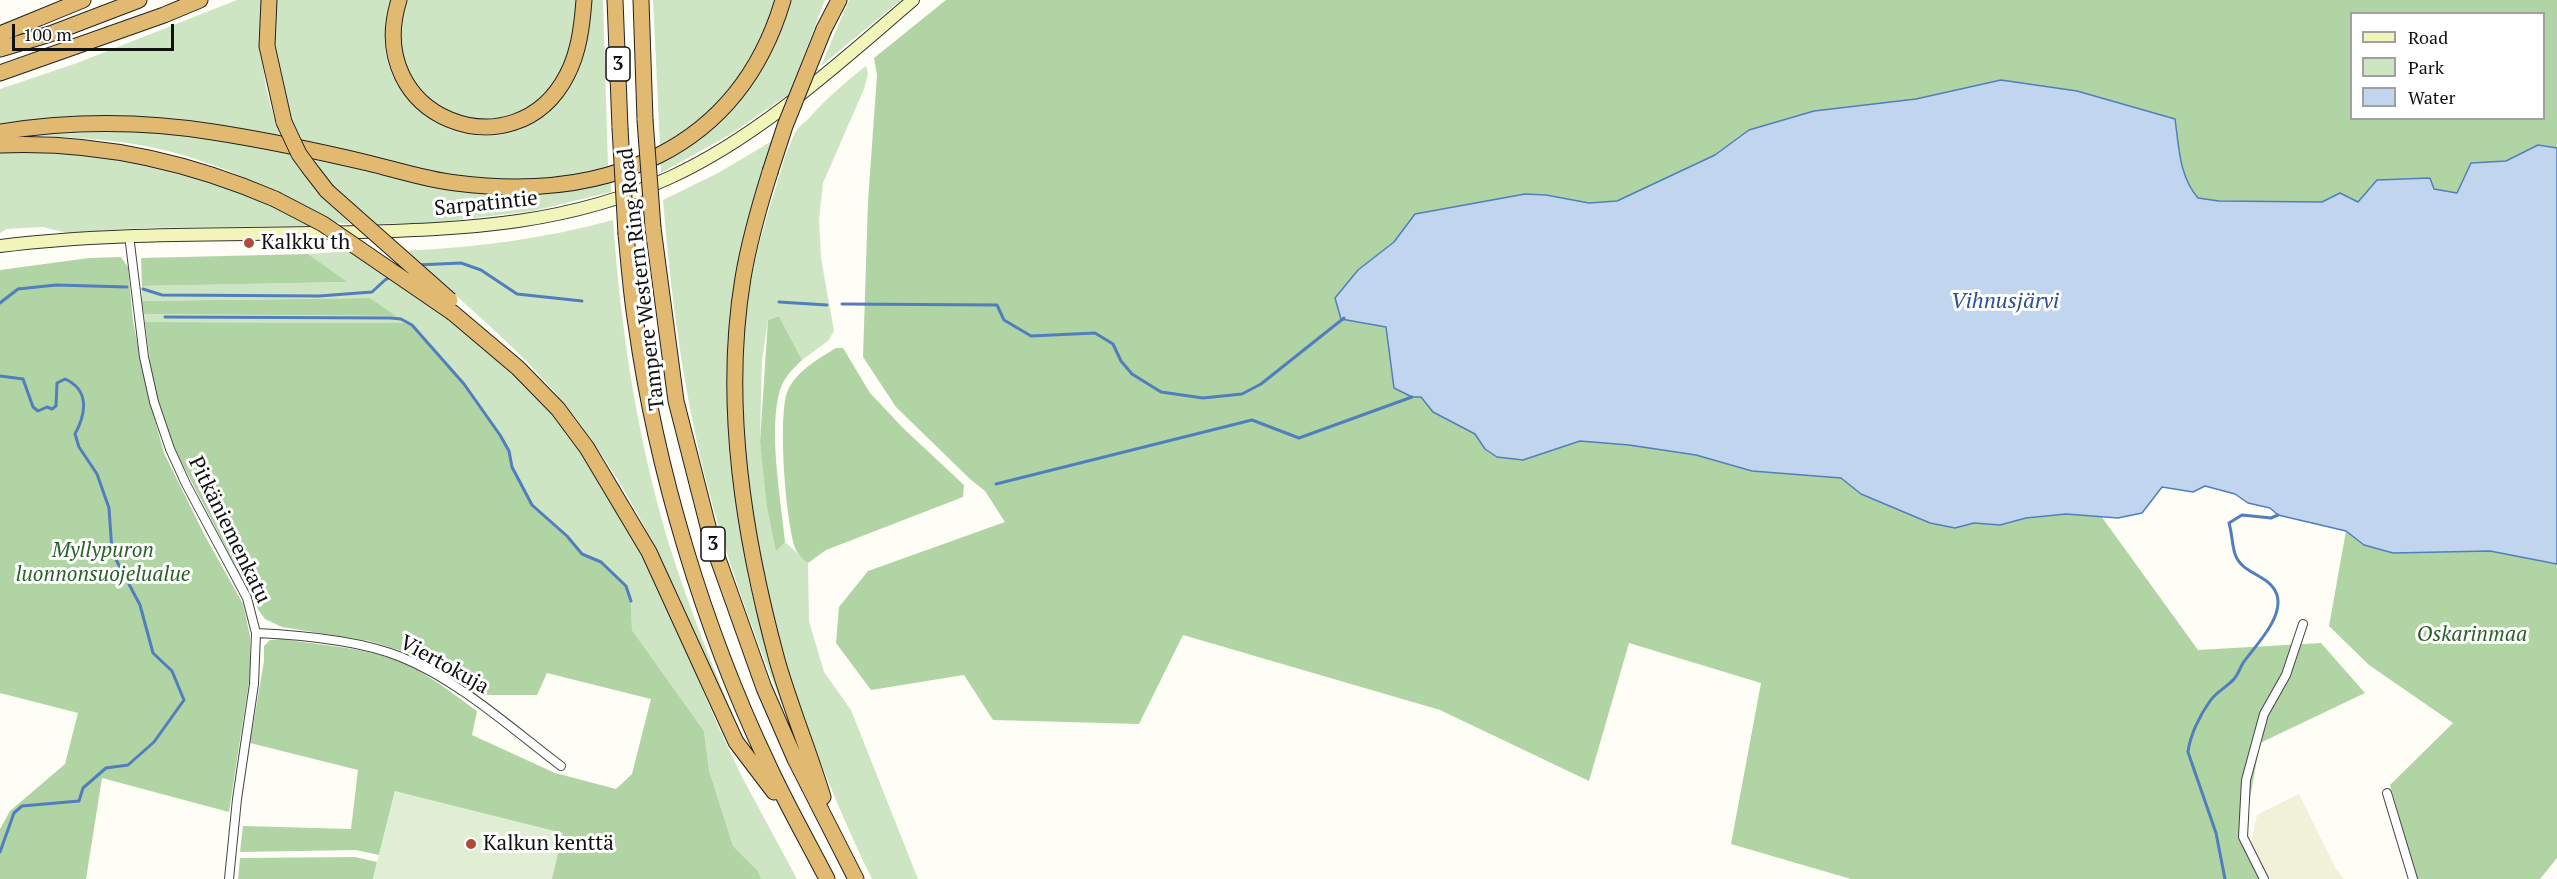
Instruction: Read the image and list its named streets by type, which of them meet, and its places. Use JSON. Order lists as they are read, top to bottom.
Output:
{
  "streets": {
    "highway": ["3", "Tampere Western Ring Road"],
    "main road": ["Sarpatintie"],
    "street": ["Pitkäniemenkatu", "Viertokuja"]
  },
  "crossings": [
    ["Sarpatintie", "Pitkäniemenkatu"],
    ["Pitkäniemenkatu", "Viertokuja"]
  ],
  "water": ["Vihnusjärvi"],
  "parks": ["Myllypuron luonnonsuojelualue", "Oskarinmaa"],
  "places": ["Kalkku th", "Kalkun kenttä"],
  "legend": ["Road", "Park", "Water"],
  "scale_bar": "100 m"
}
